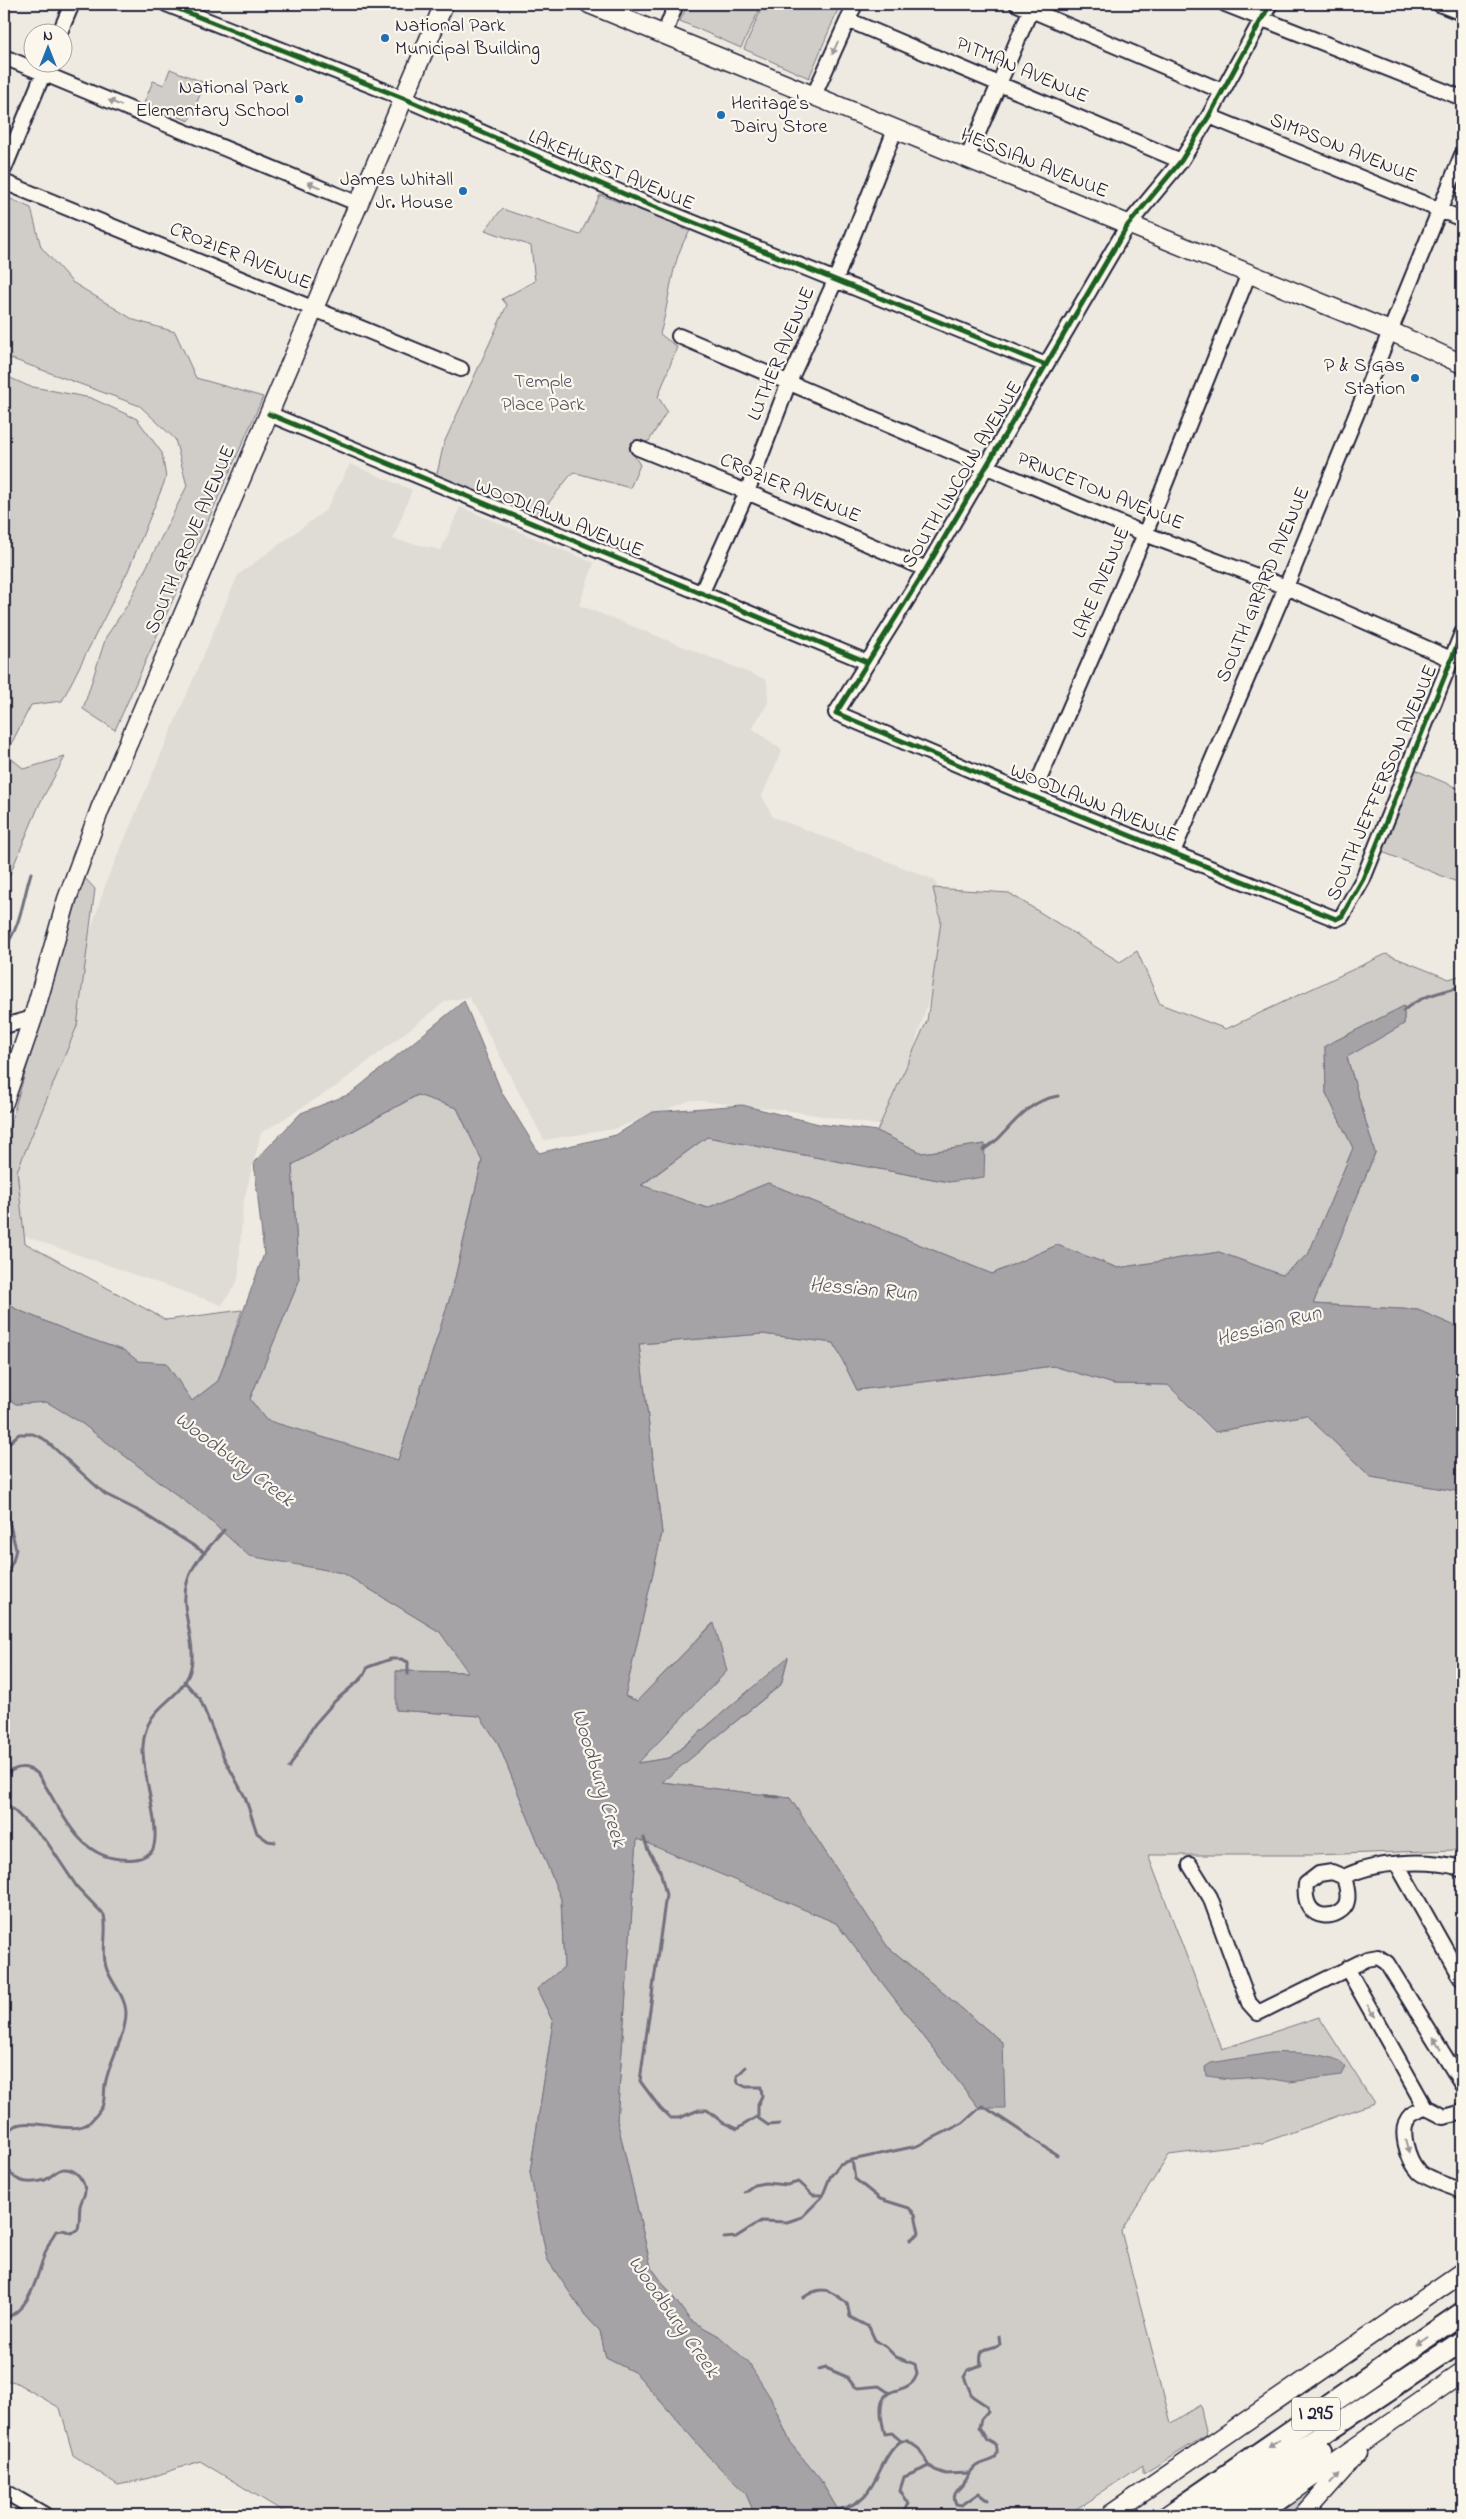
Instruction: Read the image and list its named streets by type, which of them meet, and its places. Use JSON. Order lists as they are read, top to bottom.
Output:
{
  "streets": {
    "highway": ["I 295"],
    "main road": ["HESSIAN AVENUE", "SOUTH GROVE AVENUE"],
    "street": [
      "PITMAN AVENUE",
      "SIMPSON AVENUE",
      "LAKEHURST AVENUE",
      "CROZIER AVENUE",
      "LUTHER AVENUE",
      "SOUTH LINCOLN AVENUE",
      "PRINCETON AVENUE",
      "WOODLAWN AVENUE",
      "LAKE AVENUE",
      "SOUTH GIRARD AVENUE",
      "SOUTH JEFFERSON AVENUE"
    ]
  },
  "crossings": [
    ["PITMAN AVENUE", "SOUTH LINCOLN AVENUE"],
    ["SIMPSON AVENUE", "SOUTH LINCOLN AVENUE"],
    ["SIMPSON AVENUE", "SOUTH GIRARD AVENUE"],
    ["HESSIAN AVENUE", "LUTHER AVENUE"],
    ["HESSIAN AVENUE", "SOUTH LINCOLN AVENUE"],
    ["HESSIAN AVENUE", "LAKE AVENUE"],
    ["HESSIAN AVENUE", "SOUTH GIRARD AVENUE"],
    ["LAKEHURST AVENUE", "LUTHER AVENUE"],
    ["LAKEHURST AVENUE", "SOUTH LINCOLN AVENUE"],
    ["LAKEHURST AVENUE", "SOUTH GROVE AVENUE"],
    ["CROZIER AVENUE", "LUTHER AVENUE"],
    ["CROZIER AVENUE", "SOUTH LINCOLN AVENUE"],
    ["CROZIER AVENUE", "SOUTH GROVE AVENUE"],
    ["LUTHER AVENUE", "PRINCETON AVENUE"],
    ["LUTHER AVENUE", "WOODLAWN AVENUE"],
    ["SOUTH LINCOLN AVENUE", "PRINCETON AVENUE"],
    ["SOUTH LINCOLN AVENUE", "WOODLAWN AVENUE"],
    ["PRINCETON AVENUE", "LAKE AVENUE"],
    ["PRINCETON AVENUE", "SOUTH GIRARD AVENUE"],
    ["PRINCETON AVENUE", "SOUTH JEFFERSON AVENUE"],
    ["WOODLAWN AVENUE", "SOUTH GROVE AVENUE"],
    ["WOODLAWN AVENUE", "LAKE AVENUE"],
    ["WOODLAWN AVENUE", "SOUTH GIRARD AVENUE"],
    ["WOODLAWN AVENUE", "SOUTH JEFFERSON AVENUE"]
  ],
  "water": ["Hessian Run", "Woodbury Creek"],
  "parks": ["Temple Place Park"],
  "places": [
    "National Park Municipal Building",
    "National Park Elementary School",
    "Heritage's Dairy Store",
    "James Whitall Jr. House",
    "P & S Gas Station"
  ],
  "north": "top"
}
